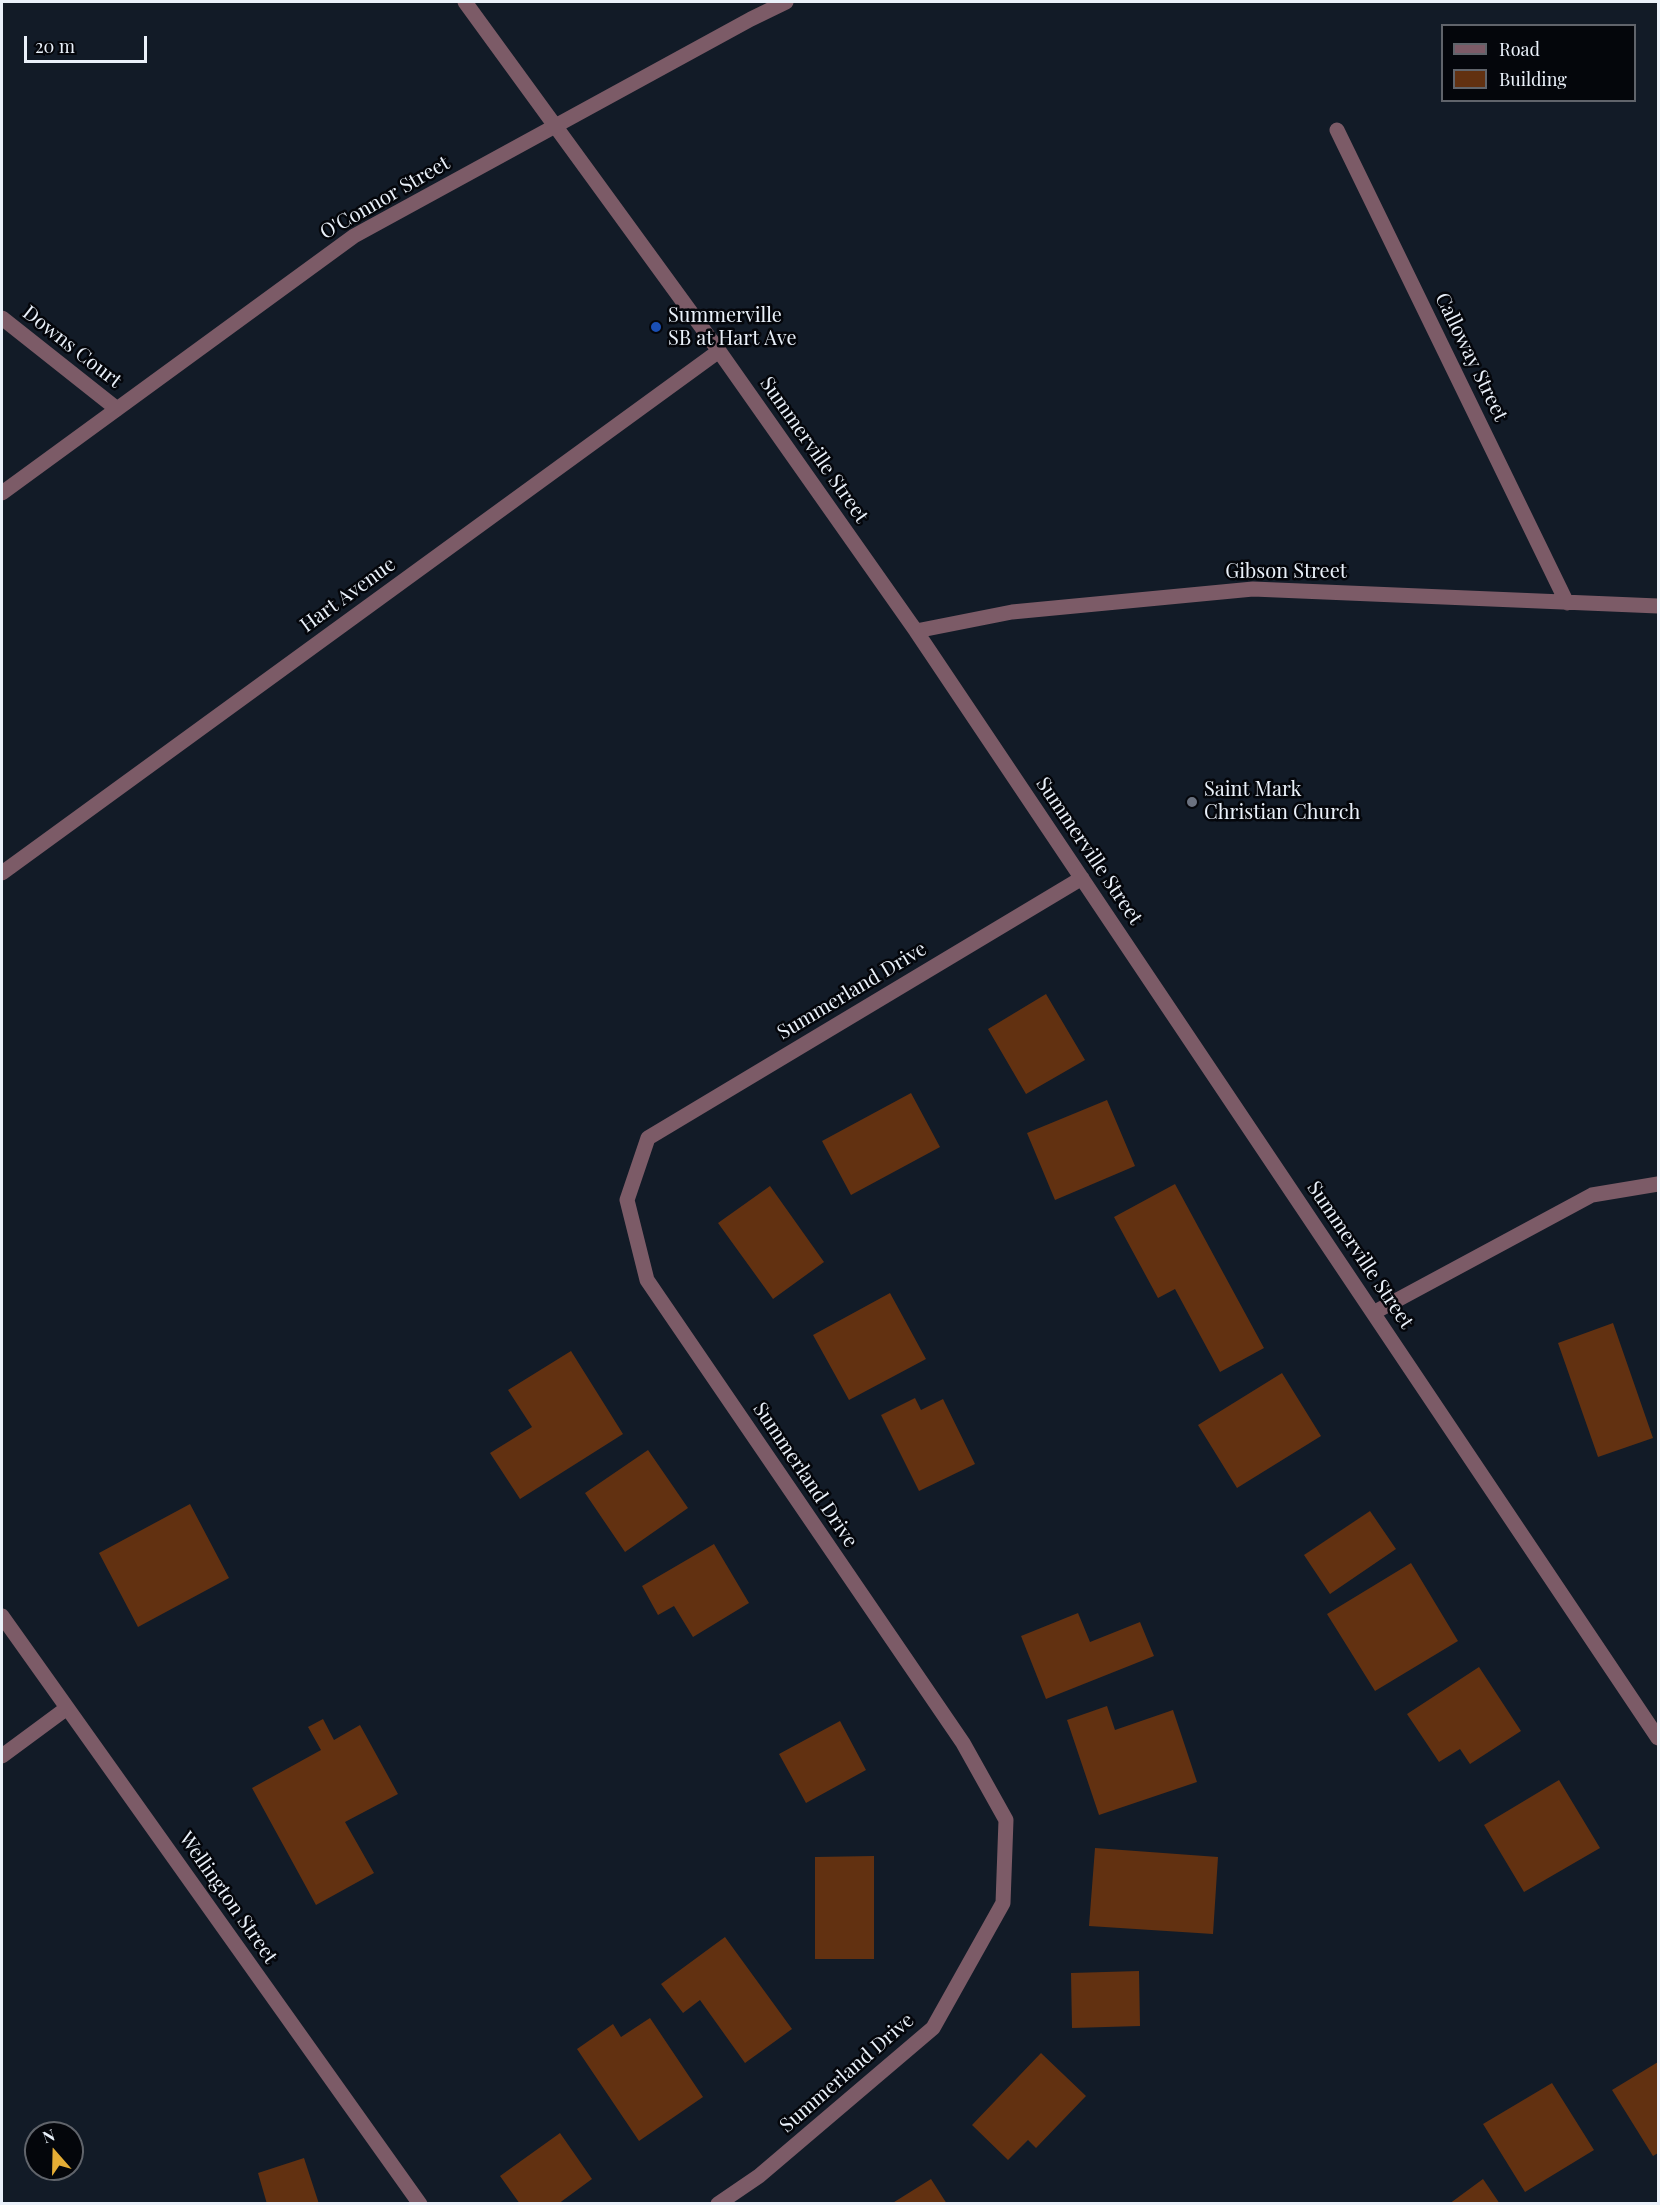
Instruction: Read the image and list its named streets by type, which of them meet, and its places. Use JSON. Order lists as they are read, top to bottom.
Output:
{
  "streets": {
    "street": [
      "O'Connor Street",
      "Downs Court",
      "Calloway Street",
      "Summerville Street",
      "Gibson Street",
      "Hart Avenue",
      "Summerland Drive",
      "Wellington Street"
    ]
  },
  "crossings": [
    ["O'Connor Street", "Downs Court"],
    ["O'Connor Street", "Summerville Street"],
    ["Calloway Street", "Gibson Street"],
    ["Summerville Street", "Gibson Street"],
    ["Summerville Street", "Hart Avenue"],
    ["Summerville Street", "Summerland Drive"]
  ],
  "places": ["Summerville SB at Hart Ave", "Saint Mark Christian Church"],
  "legend": ["Road", "Building"],
  "scale_bar": "20 m",
  "north": "top"
}
